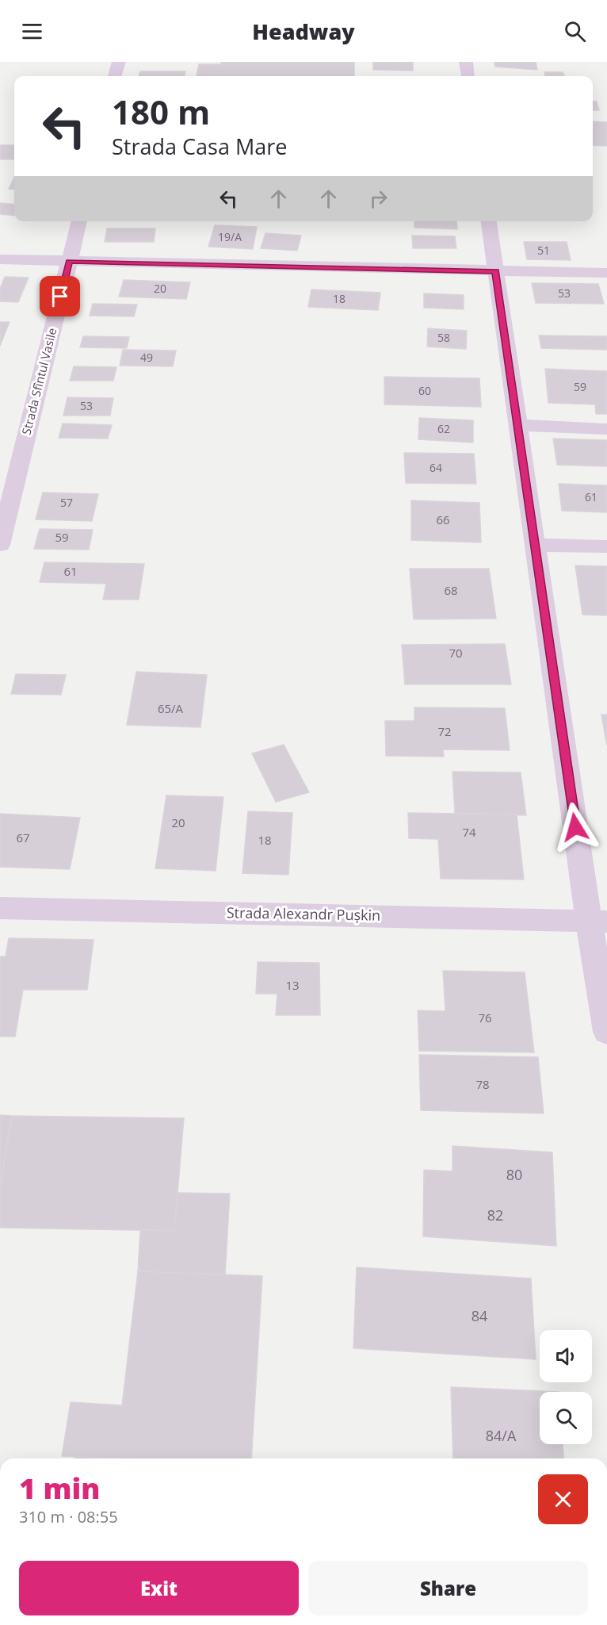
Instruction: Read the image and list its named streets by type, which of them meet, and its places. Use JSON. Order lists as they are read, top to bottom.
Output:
{
  "streets": {
    "street": ["Strada Sfîntul Vasile", "Strada Alexandr Pușkin"]
  },
  "house_numbers": [
    "19/A",
    "51",
    "20",
    "53",
    "18",
    "58",
    "49",
    "59",
    "60",
    "53",
    "62",
    "64",
    "61",
    "57",
    "66",
    "59",
    "61",
    "68",
    "70",
    "65/A",
    "72",
    "20",
    "74",
    "67",
    "18",
    "13",
    "76",
    "78",
    "80",
    "82",
    "84",
    "84/A"
  ],
  "page": {
    "header": "Headway",
    "turn": ["180 m", "Strada Casa Mare"],
    "heading": ["1 min", "310 m · 08:55"],
    "buttons": ["Exit", "Share"]
  }
}
